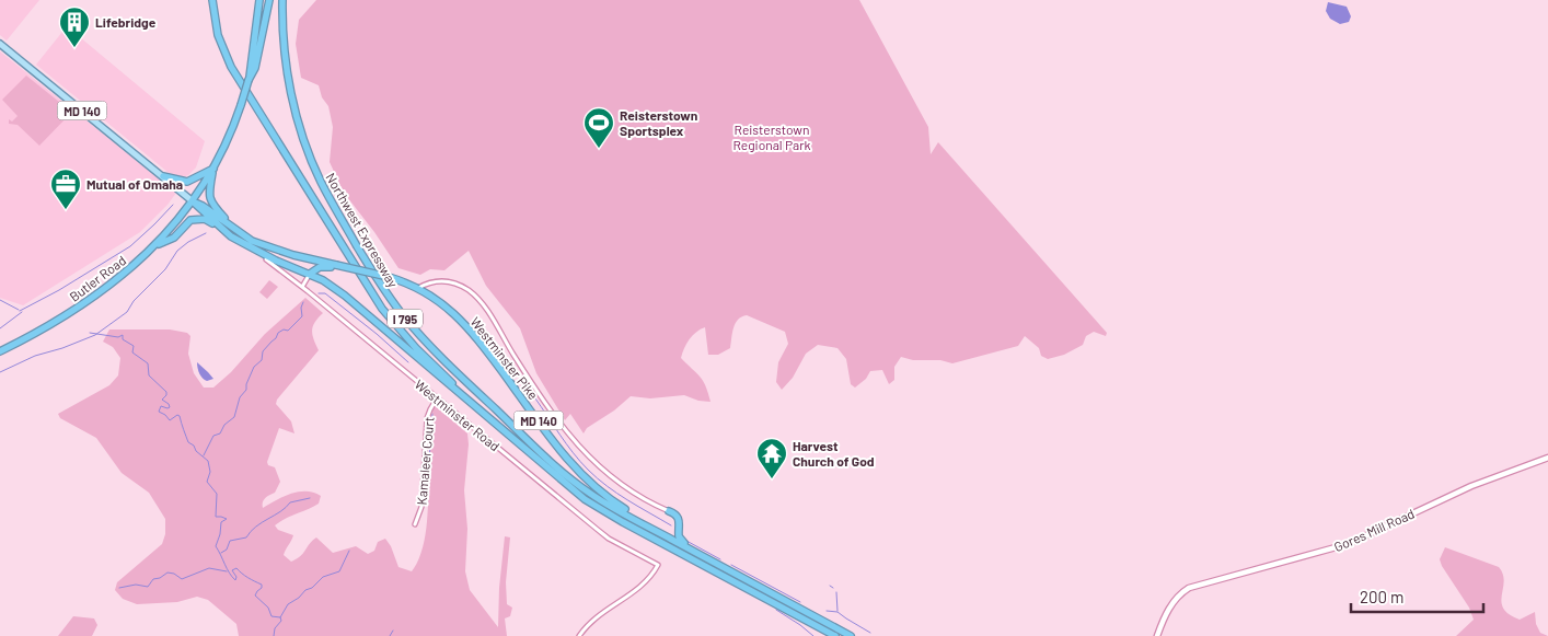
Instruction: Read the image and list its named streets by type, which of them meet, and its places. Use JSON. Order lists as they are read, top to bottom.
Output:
{
  "streets": {
    "highway": [
      "MD 140",
      "Northwest Expressway",
      "Butler Road",
      "I 795",
      "Westminster Pike"
    ],
    "street": ["Westminster Road", "Kamaleer Court", "Gores Mill Road"]
  },
  "crossings": [
    ["Northwest Expressway", "Westminster Pike"],
    ["Butler Road", "Westminster Pike"],
    ["Westminster Pike", "Westminster Road"],
    ["Westminster Road", "Kamaleer Court"]
  ],
  "parks": ["Reisterstown Regional Park"],
  "places": {
    "building": ["Lifebridge"],
    "sports": ["Reisterstown Sportsplex"],
    "office": ["Mutual of Omaha"],
    "temple": ["Harvest Church of God"]
  },
  "scale_bar": "200 m"
}
